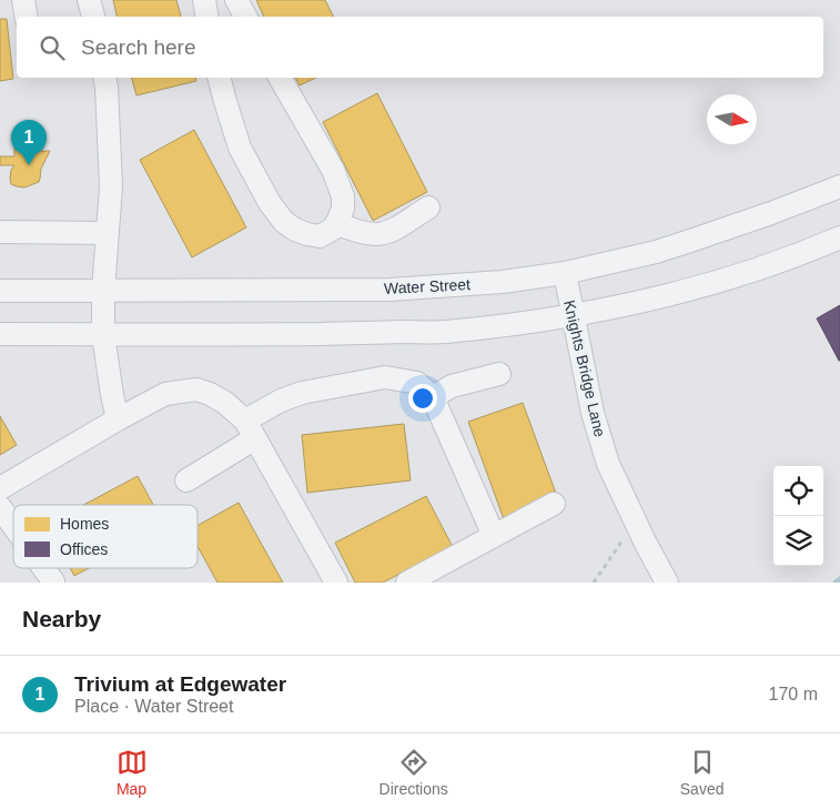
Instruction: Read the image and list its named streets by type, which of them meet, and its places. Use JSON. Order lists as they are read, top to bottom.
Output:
{
  "streets": {
    "street": ["Water Street", "Knights Bridge Lane"]
  },
  "crossings": [
    ["Water Street", "Knights Bridge Lane"]
  ],
  "legend": ["Homes", "Offices"],
  "north": "right",
  "page": {
    "search": "Search here",
    "pins": "1",
    "heading": "Nearby",
    "list": [
      {
        "mark": "1",
        "name": "Trivium at Edgewater",
        "note": "Place · Water Street",
        "value": "170 m"
      }
    ],
    "nav": ["Map", "Directions", "Saved"]
  }
}
